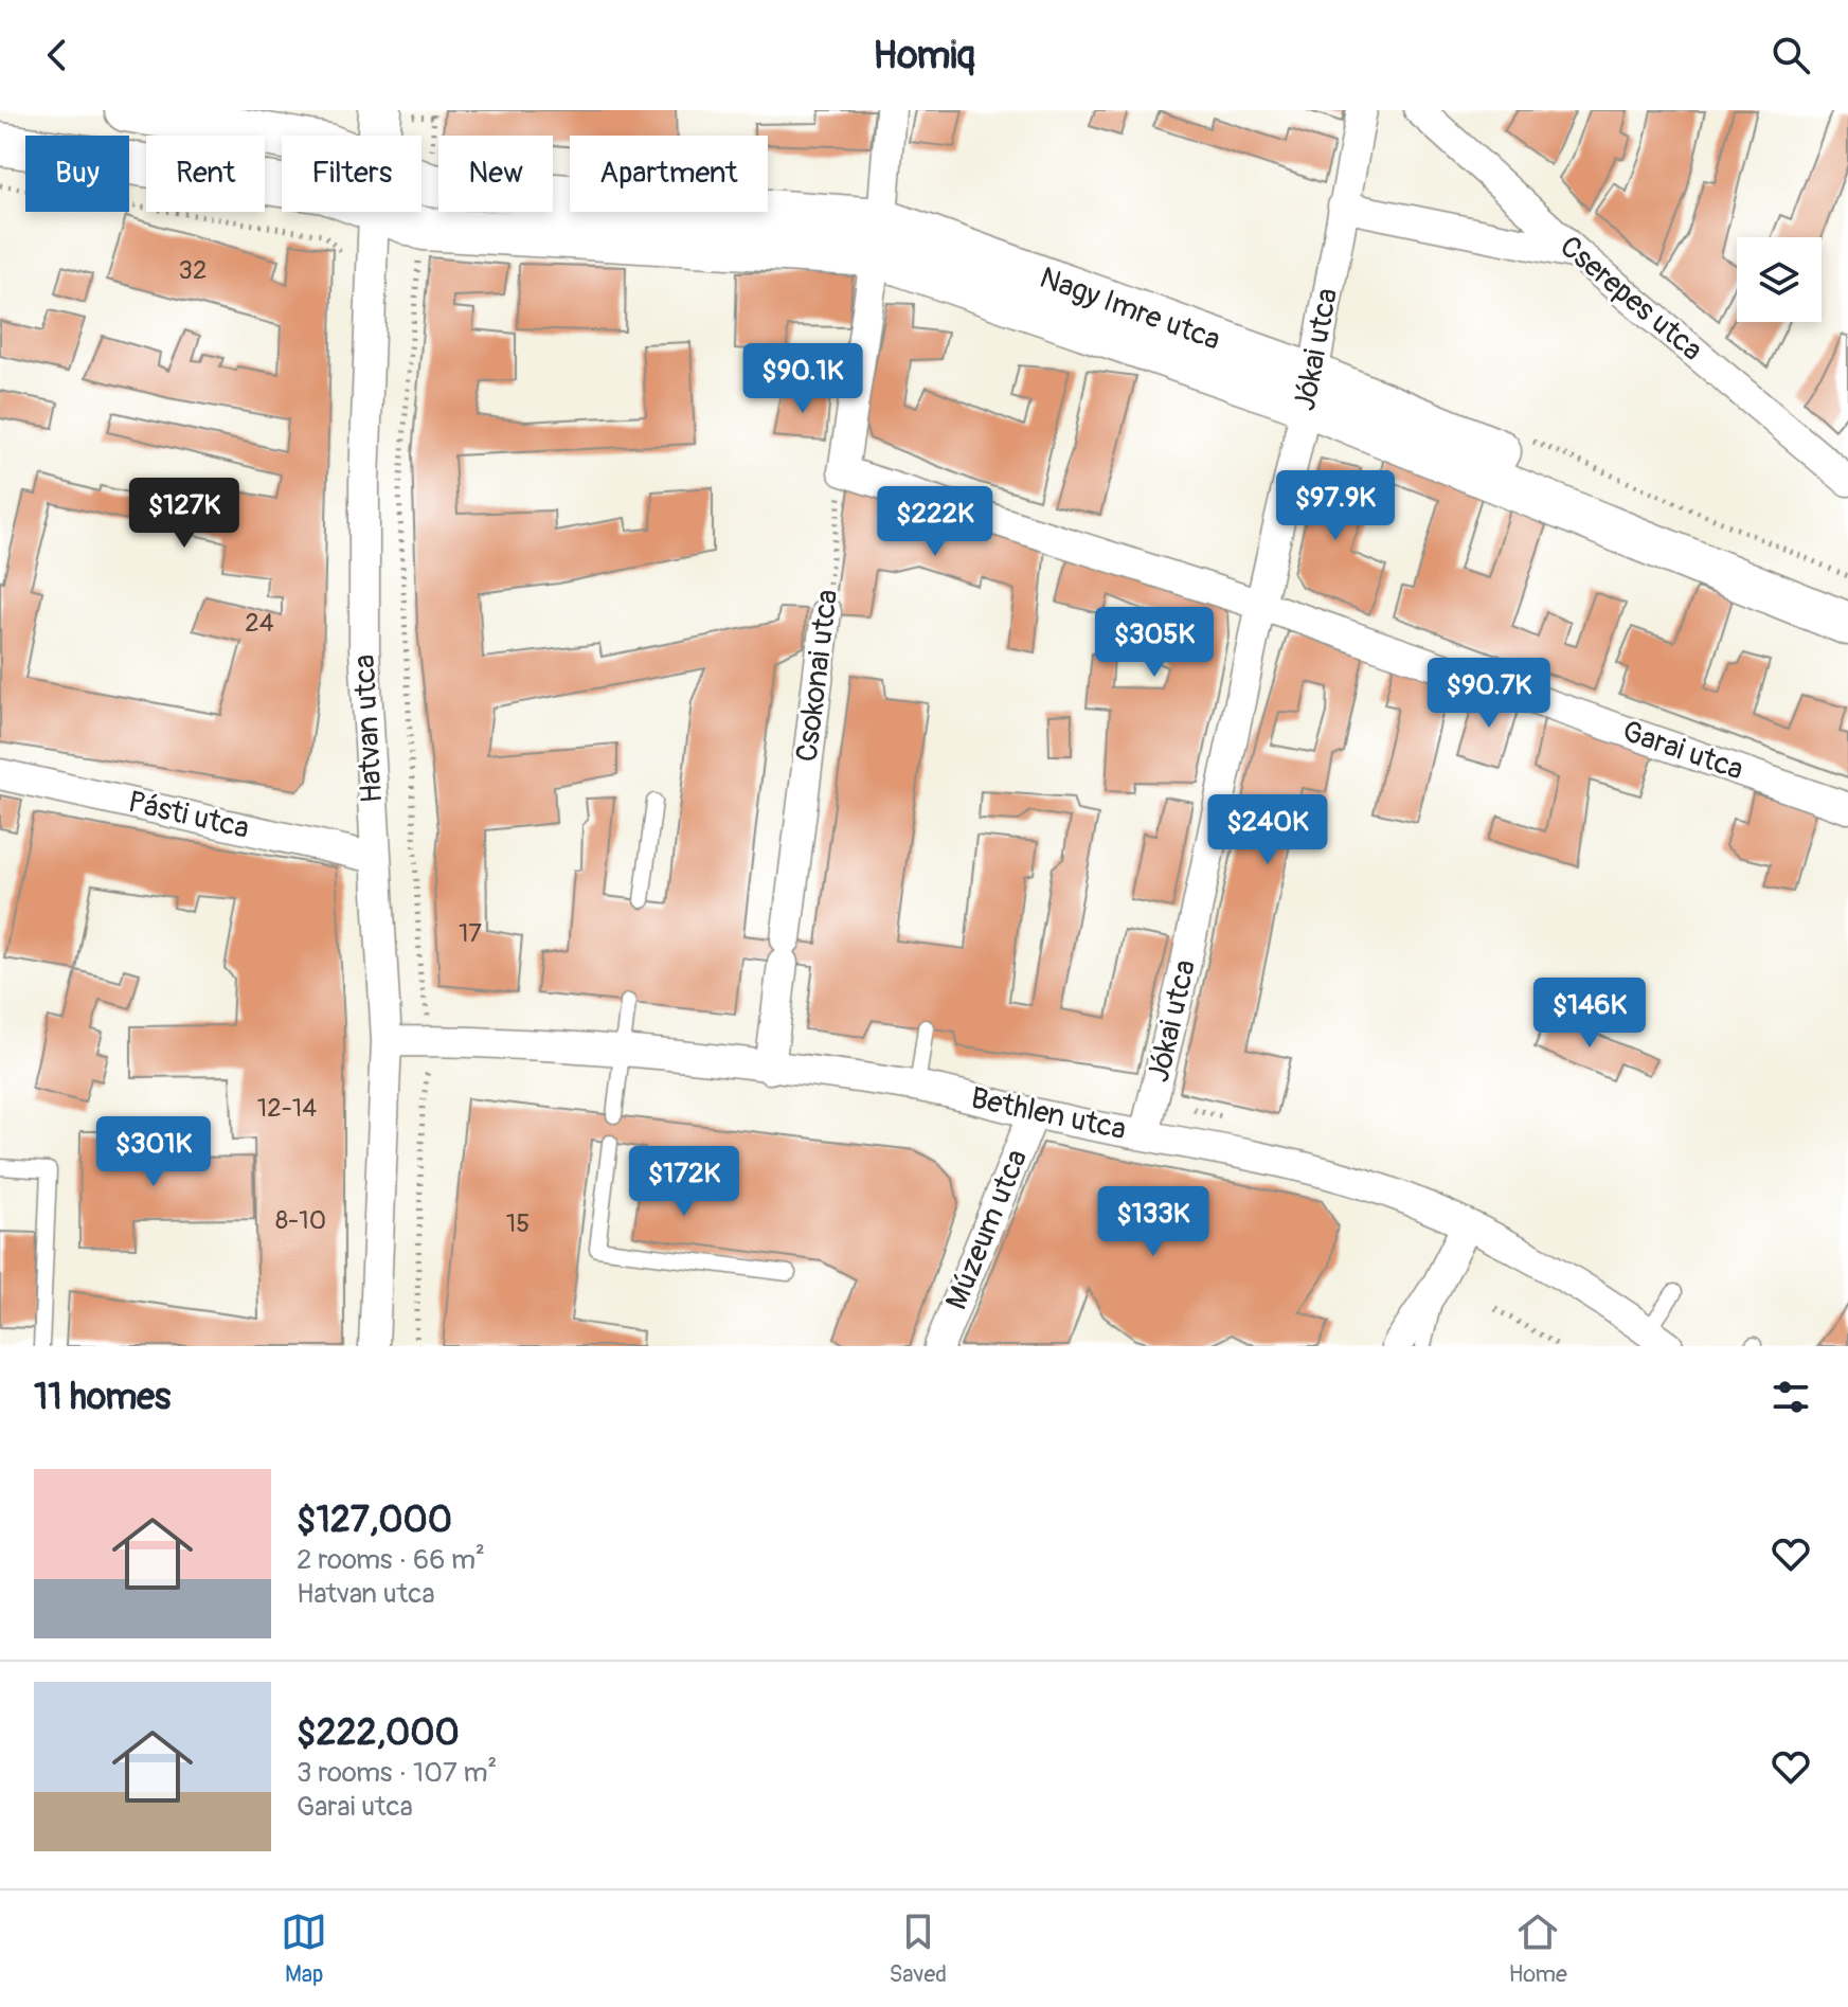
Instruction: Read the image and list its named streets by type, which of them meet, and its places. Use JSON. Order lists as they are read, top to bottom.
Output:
{
  "streets": {
    "street": [
      "Cserepes utca",
      "Nagy Imre utca",
      "Jókai utca",
      "Csokonai utca",
      "Hatvan utca",
      "Garai utca",
      "Pásti utca",
      "Bethlen utca",
      "Múzeum utca"
    ]
  },
  "crossings": [
    ["Nagy Imre utca", "Jókai utca"],
    ["Jókai utca", "Garai utca"],
    ["Jókai utca", "Bethlen utca"],
    ["Csokonai utca", "Garai utca"],
    ["Csokonai utca", "Bethlen utca"],
    ["Hatvan utca", "Pásti utca"],
    ["Hatvan utca", "Bethlen utca"],
    ["Bethlen utca", "Múzeum utca"]
  ],
  "house_numbers": [
    "32",
    "24",
    "17",
    "12-14",
    "8-10",
    "15"
  ],
  "page": {
    "header": "Homiq",
    "chip": [
      "Buy",
      "Rent",
      "Filters",
      "New",
      "Apartment"
    ],
    "price": [
      "$90.1K",
      "$97.9K",
      "$127K",
      "$222K",
      "$305K",
      "$90.7K",
      "$240K",
      "$146K",
      "$301K",
      "$172K",
      "$133K"
    ],
    "heading": "11 homes",
    "list": [
      {
        "name": "$127,000",
        "note": "2 rooms · 66 m² · Hatvan utca"
      },
      {
        "name": "$222,000",
        "note": "3 rooms · 107 m² · Garai utca"
      }
    ],
    "tabs": ["Map", "Saved", "Home"]
  }
}
